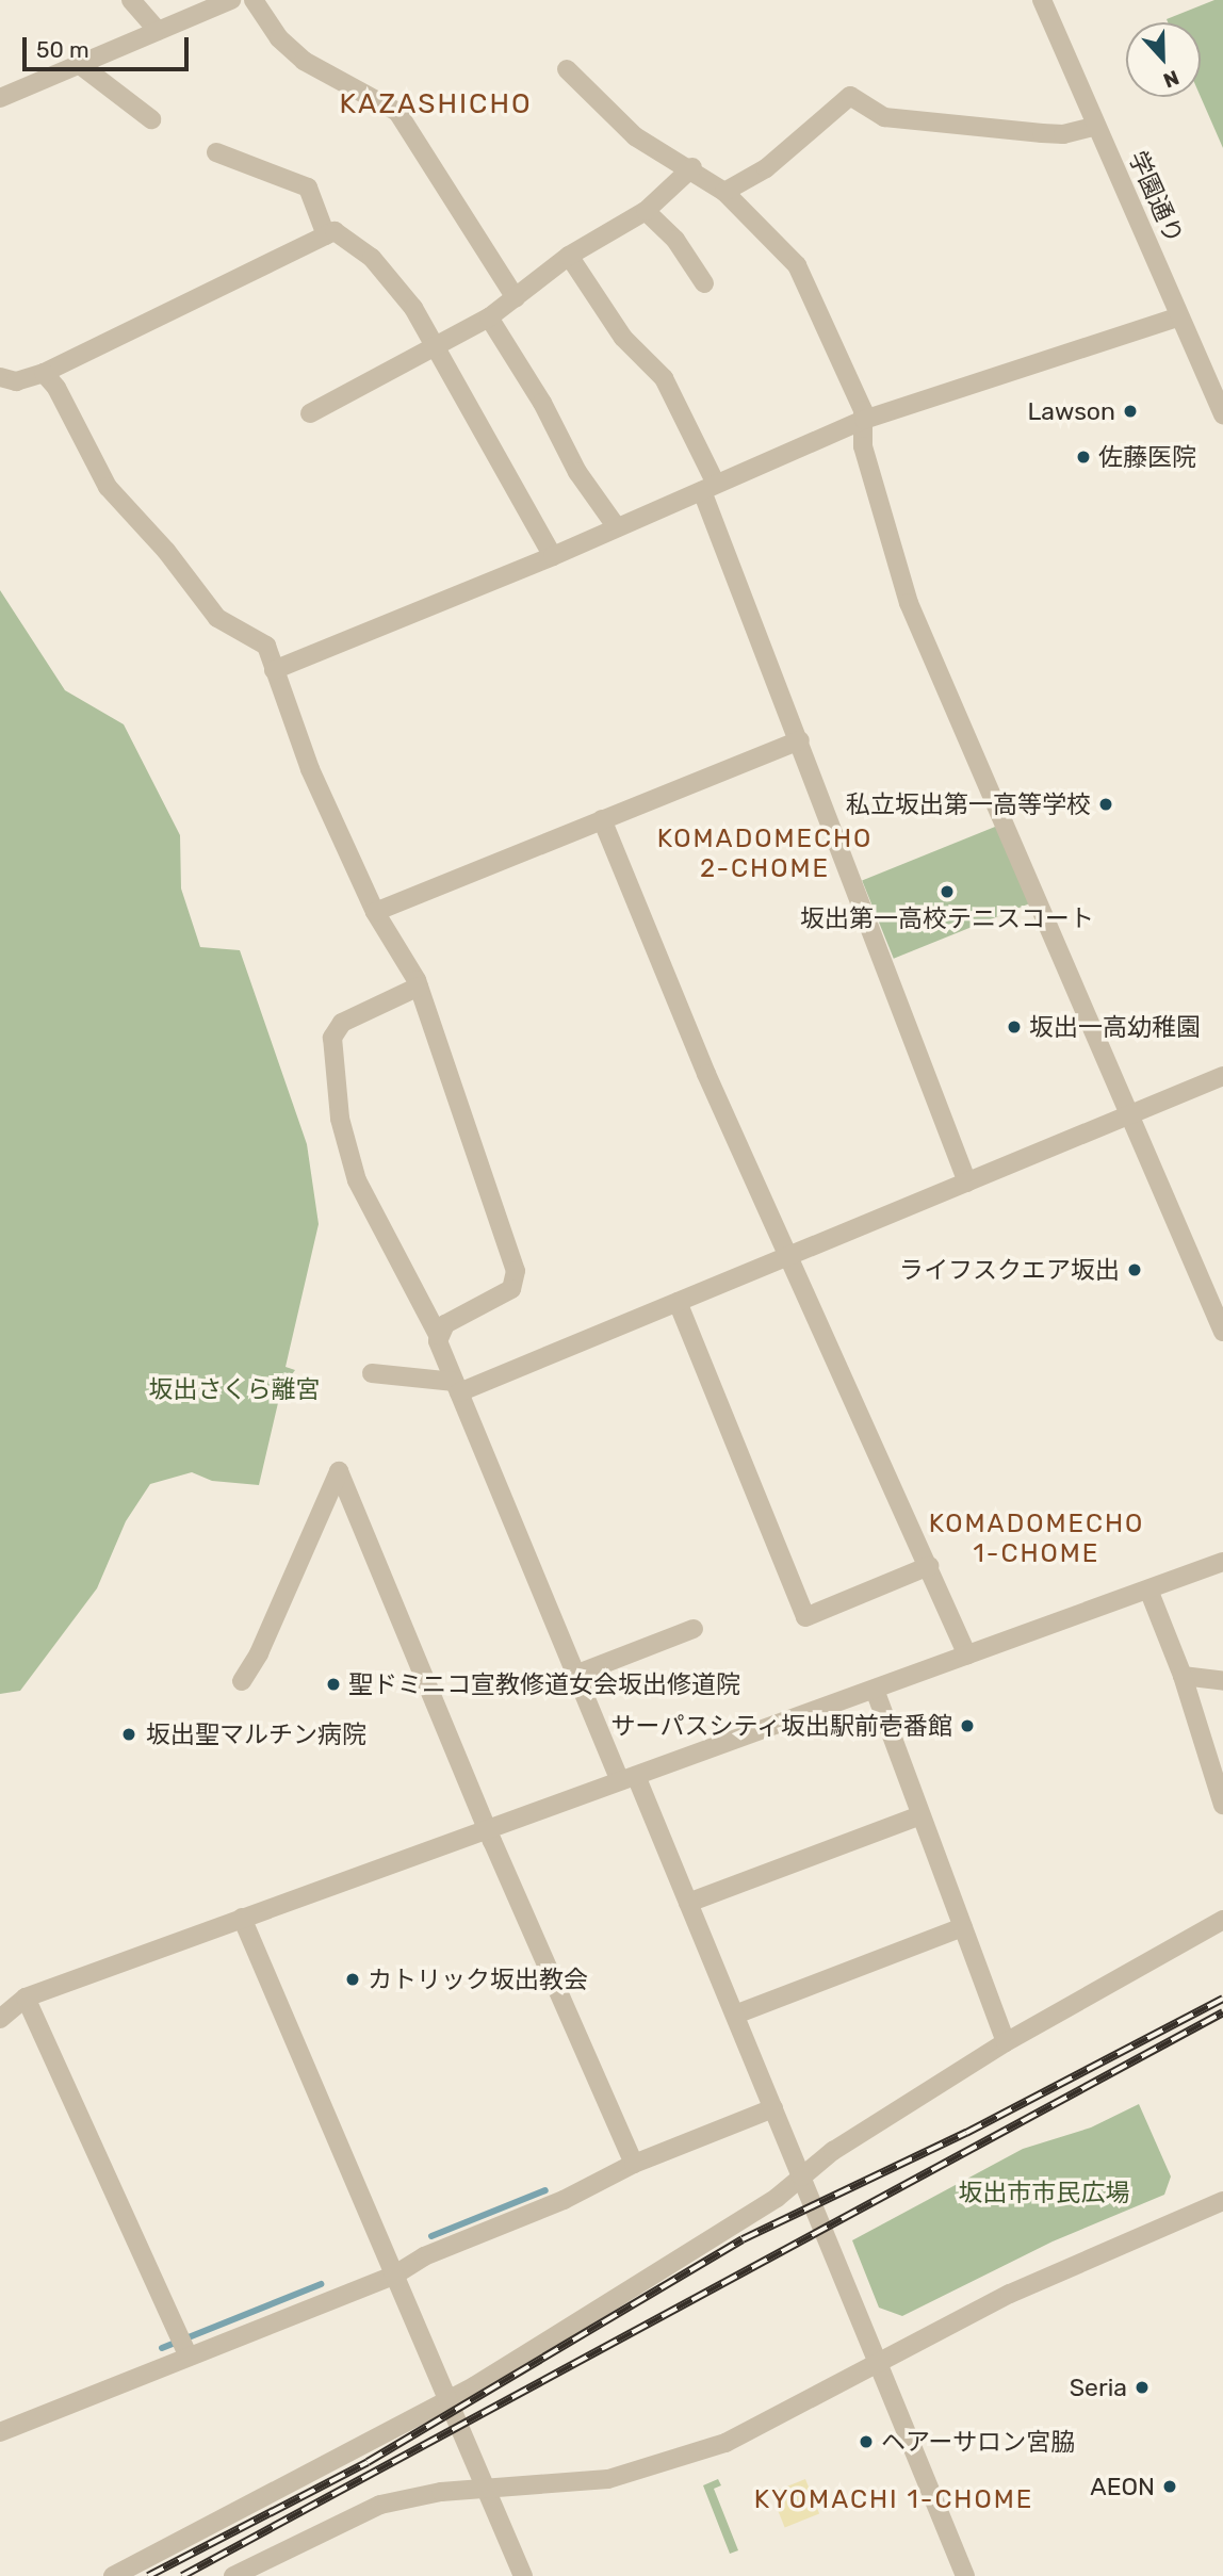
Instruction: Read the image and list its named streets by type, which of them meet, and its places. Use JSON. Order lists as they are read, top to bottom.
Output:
{
  "streets": {
    "street": ["学園通り"]
  },
  "districts": [
    "KAZASHICHO",
    "KOMADOMECHO 2-CHOME",
    "KOMADOMECHO 1-CHOME",
    "KYOMACHI 1-CHOME"
  ],
  "parks": ["坂出さくら離宮", "坂出市市民広場"],
  "places": [
    "Lawson",
    "佐藤医院",
    "私立坂出第一高等学校",
    "坂出第一高校テニスコート",
    "坂出一高幼稚園",
    "ライフスクエア坂出",
    "聖ドミニコ宣教修道女会坂出修道院",
    "サーパスシティ坂出駅前壱番館",
    "坂出聖マルチン病院",
    "カトリック坂出教会",
    "Seria",
    "ヘアーサロン宮脇",
    "AEON"
  ],
  "scale_bar": "50 m",
  "north": "bottom"
}
